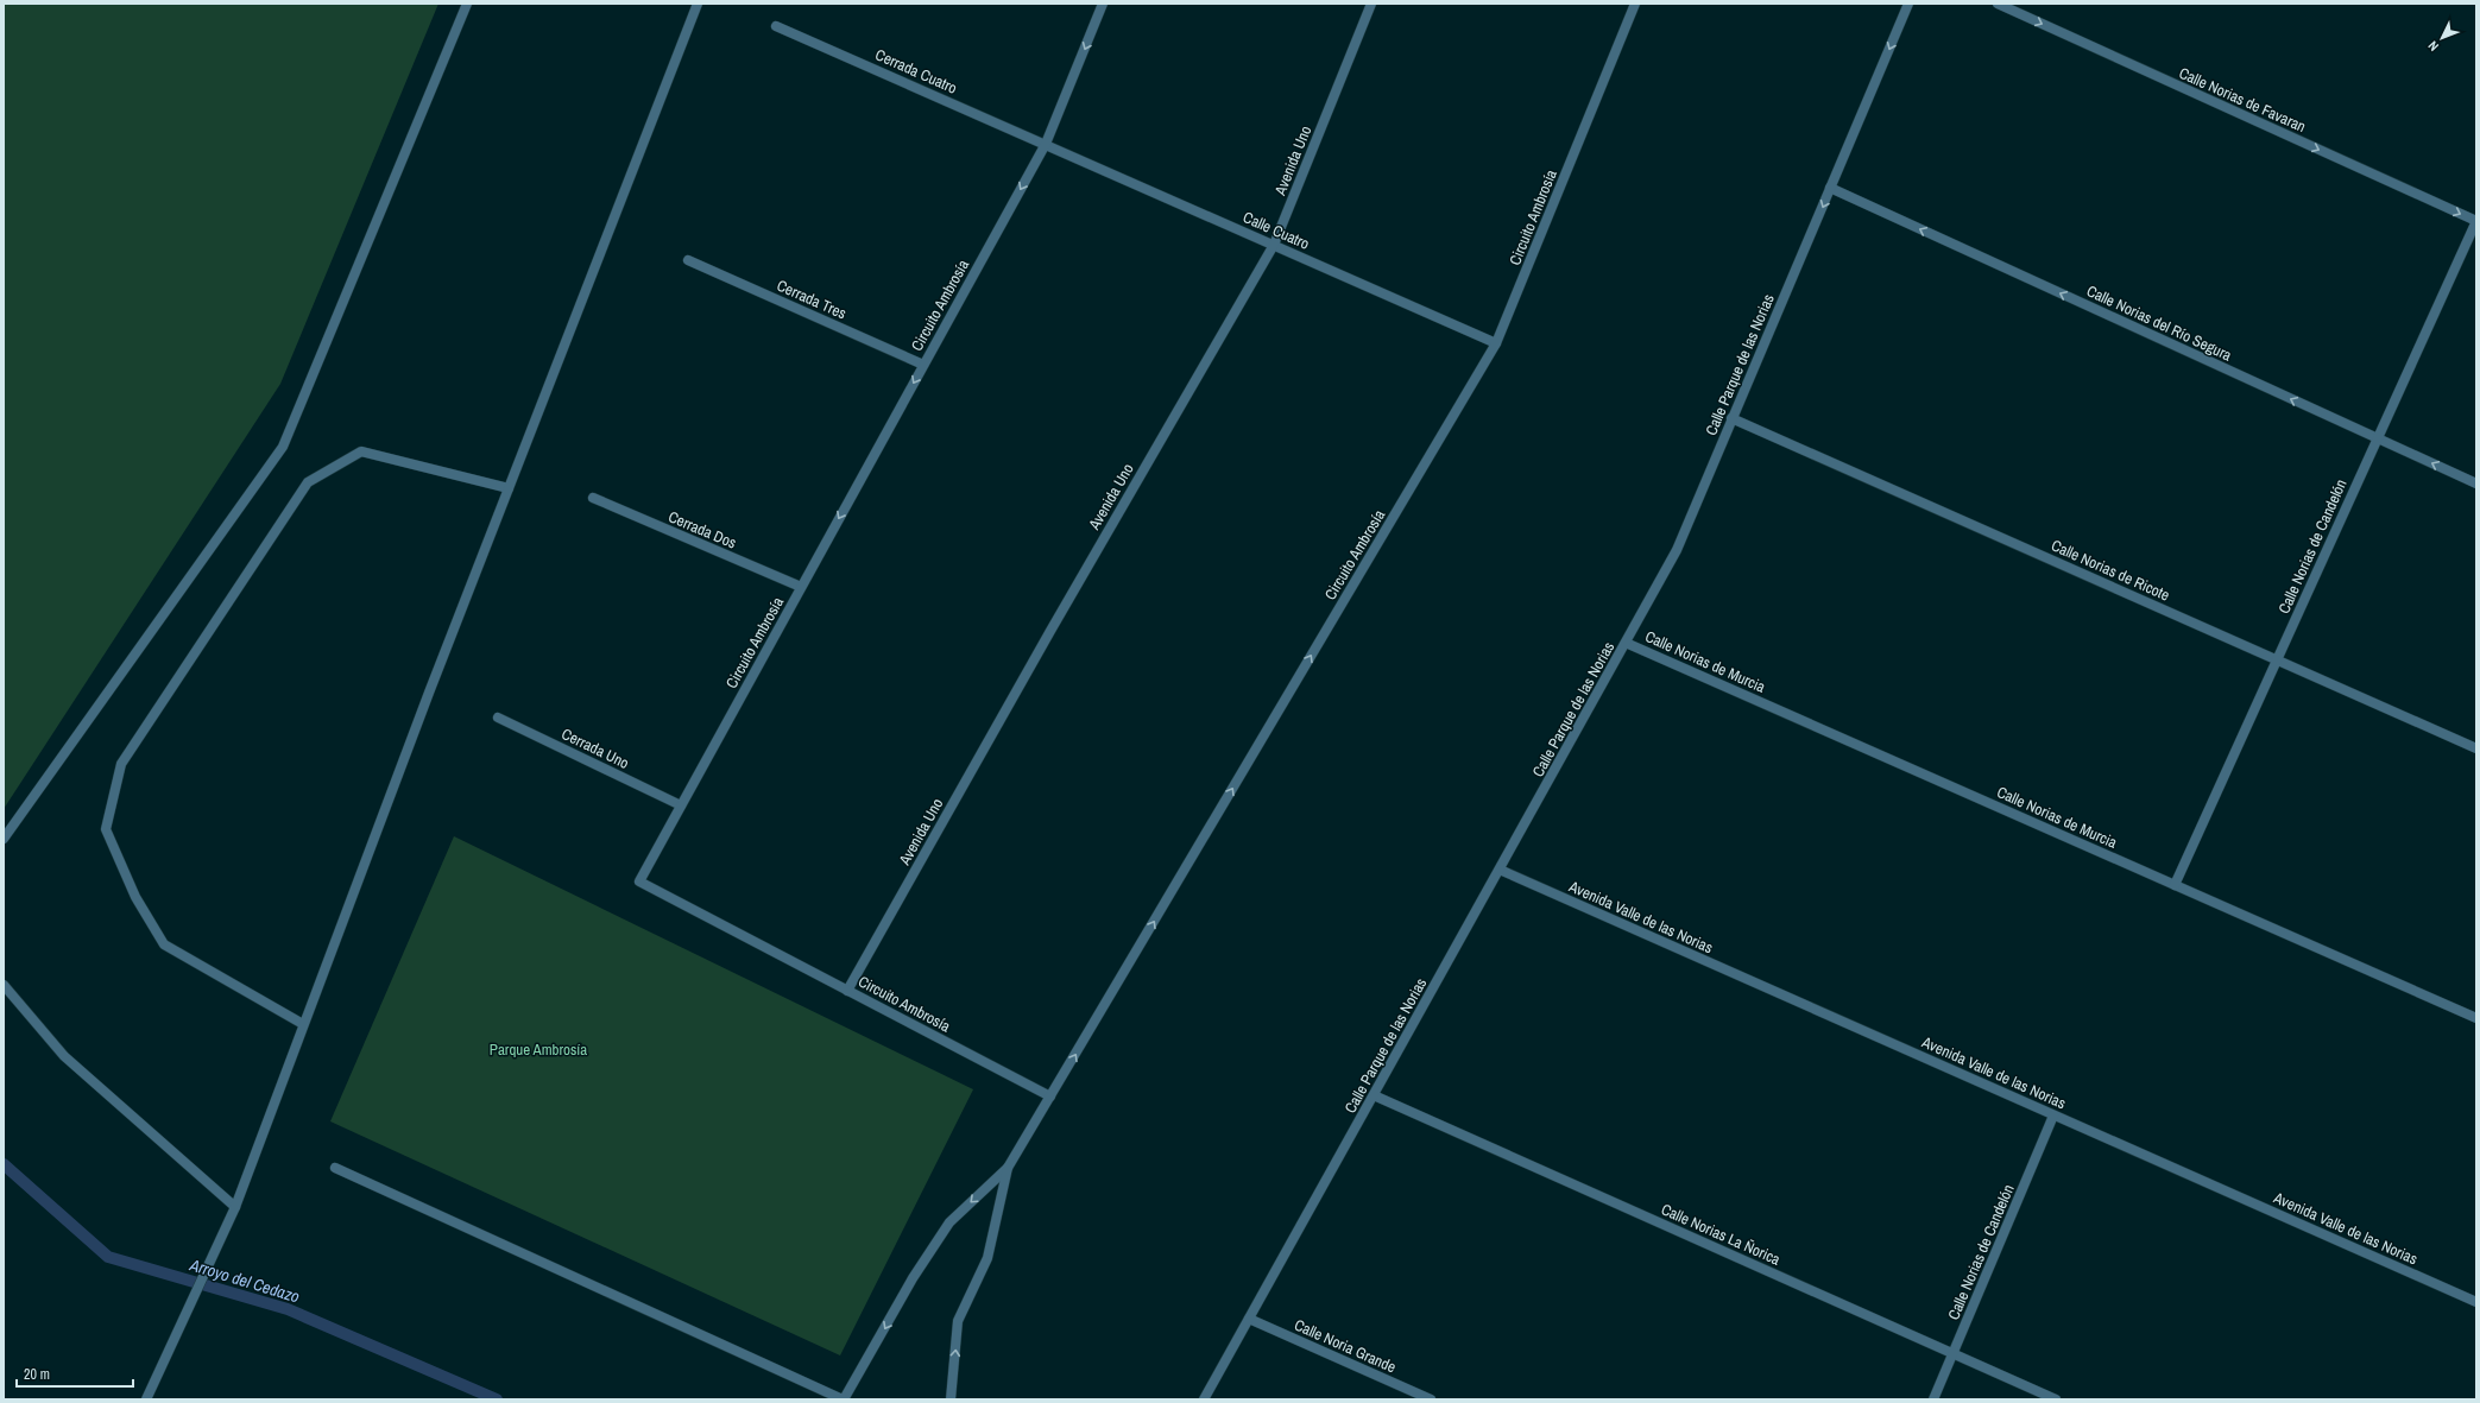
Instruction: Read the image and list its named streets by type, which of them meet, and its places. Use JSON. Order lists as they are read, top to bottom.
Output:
{
  "streets": {
    "street": [
      "Cerrada Cuatro",
      "Calle Norias de Favaran",
      "Avenida Uno",
      "Circuito Ambrosía",
      "Calle Cuatro",
      "Cerrada Tres",
      "Calle Norias del Río Segura",
      "Calle Parque de las Norias",
      "Cerrada Dos",
      "Calle Norias de Candelón",
      "Calle Norias de Ricote",
      "Calle Norias de Murcia",
      "Cerrada Uno",
      "Avenida Valle de las Norias",
      "Calle Norias La Ñorica",
      "Calle Noria Grande"
    ]
  },
  "crossings": [
    ["Cerrada Cuatro", "Circuito Ambrosía"],
    ["Cerrada Cuatro", "Calle Cuatro"],
    ["Calle Norias de Favaran", "Calle Norias de Candelón"],
    ["Avenida Uno", "Circuito Ambrosía"],
    ["Avenida Uno", "Calle Cuatro"],
    ["Circuito Ambrosía", "Calle Cuatro"],
    ["Circuito Ambrosía", "Cerrada Tres"],
    ["Circuito Ambrosía", "Cerrada Dos"],
    ["Circuito Ambrosía", "Cerrada Uno"],
    ["Calle Norias del Río Segura", "Calle Parque de las Norias"],
    ["Calle Norias del Río Segura", "Calle Norias de Candelón"],
    ["Calle Parque de las Norias", "Calle Norias de Ricote"],
    ["Calle Parque de las Norias", "Calle Norias de Murcia"],
    ["Calle Parque de las Norias", "Avenida Valle de las Norias"],
    ["Calle Parque de las Norias", "Calle Norias La Ñorica"],
    ["Calle Parque de las Norias", "Calle Noria Grande"],
    ["Calle Norias de Candelón", "Calle Norias de Ricote"],
    ["Calle Norias de Candelón", "Calle Norias de Murcia"],
    ["Calle Norias de Candelón", "Avenida Valle de las Norias"],
    ["Calle Norias de Candelón", "Calle Norias La Ñorica"]
  ],
  "one_way": ["Calle Norias de Favaran", "Calle Norias del Río Segura"],
  "water": ["Arroyo del Cedazo"],
  "parks": ["Parque Ambrosía"],
  "scale_bar": "20 m",
  "north": "bottom left"
}
